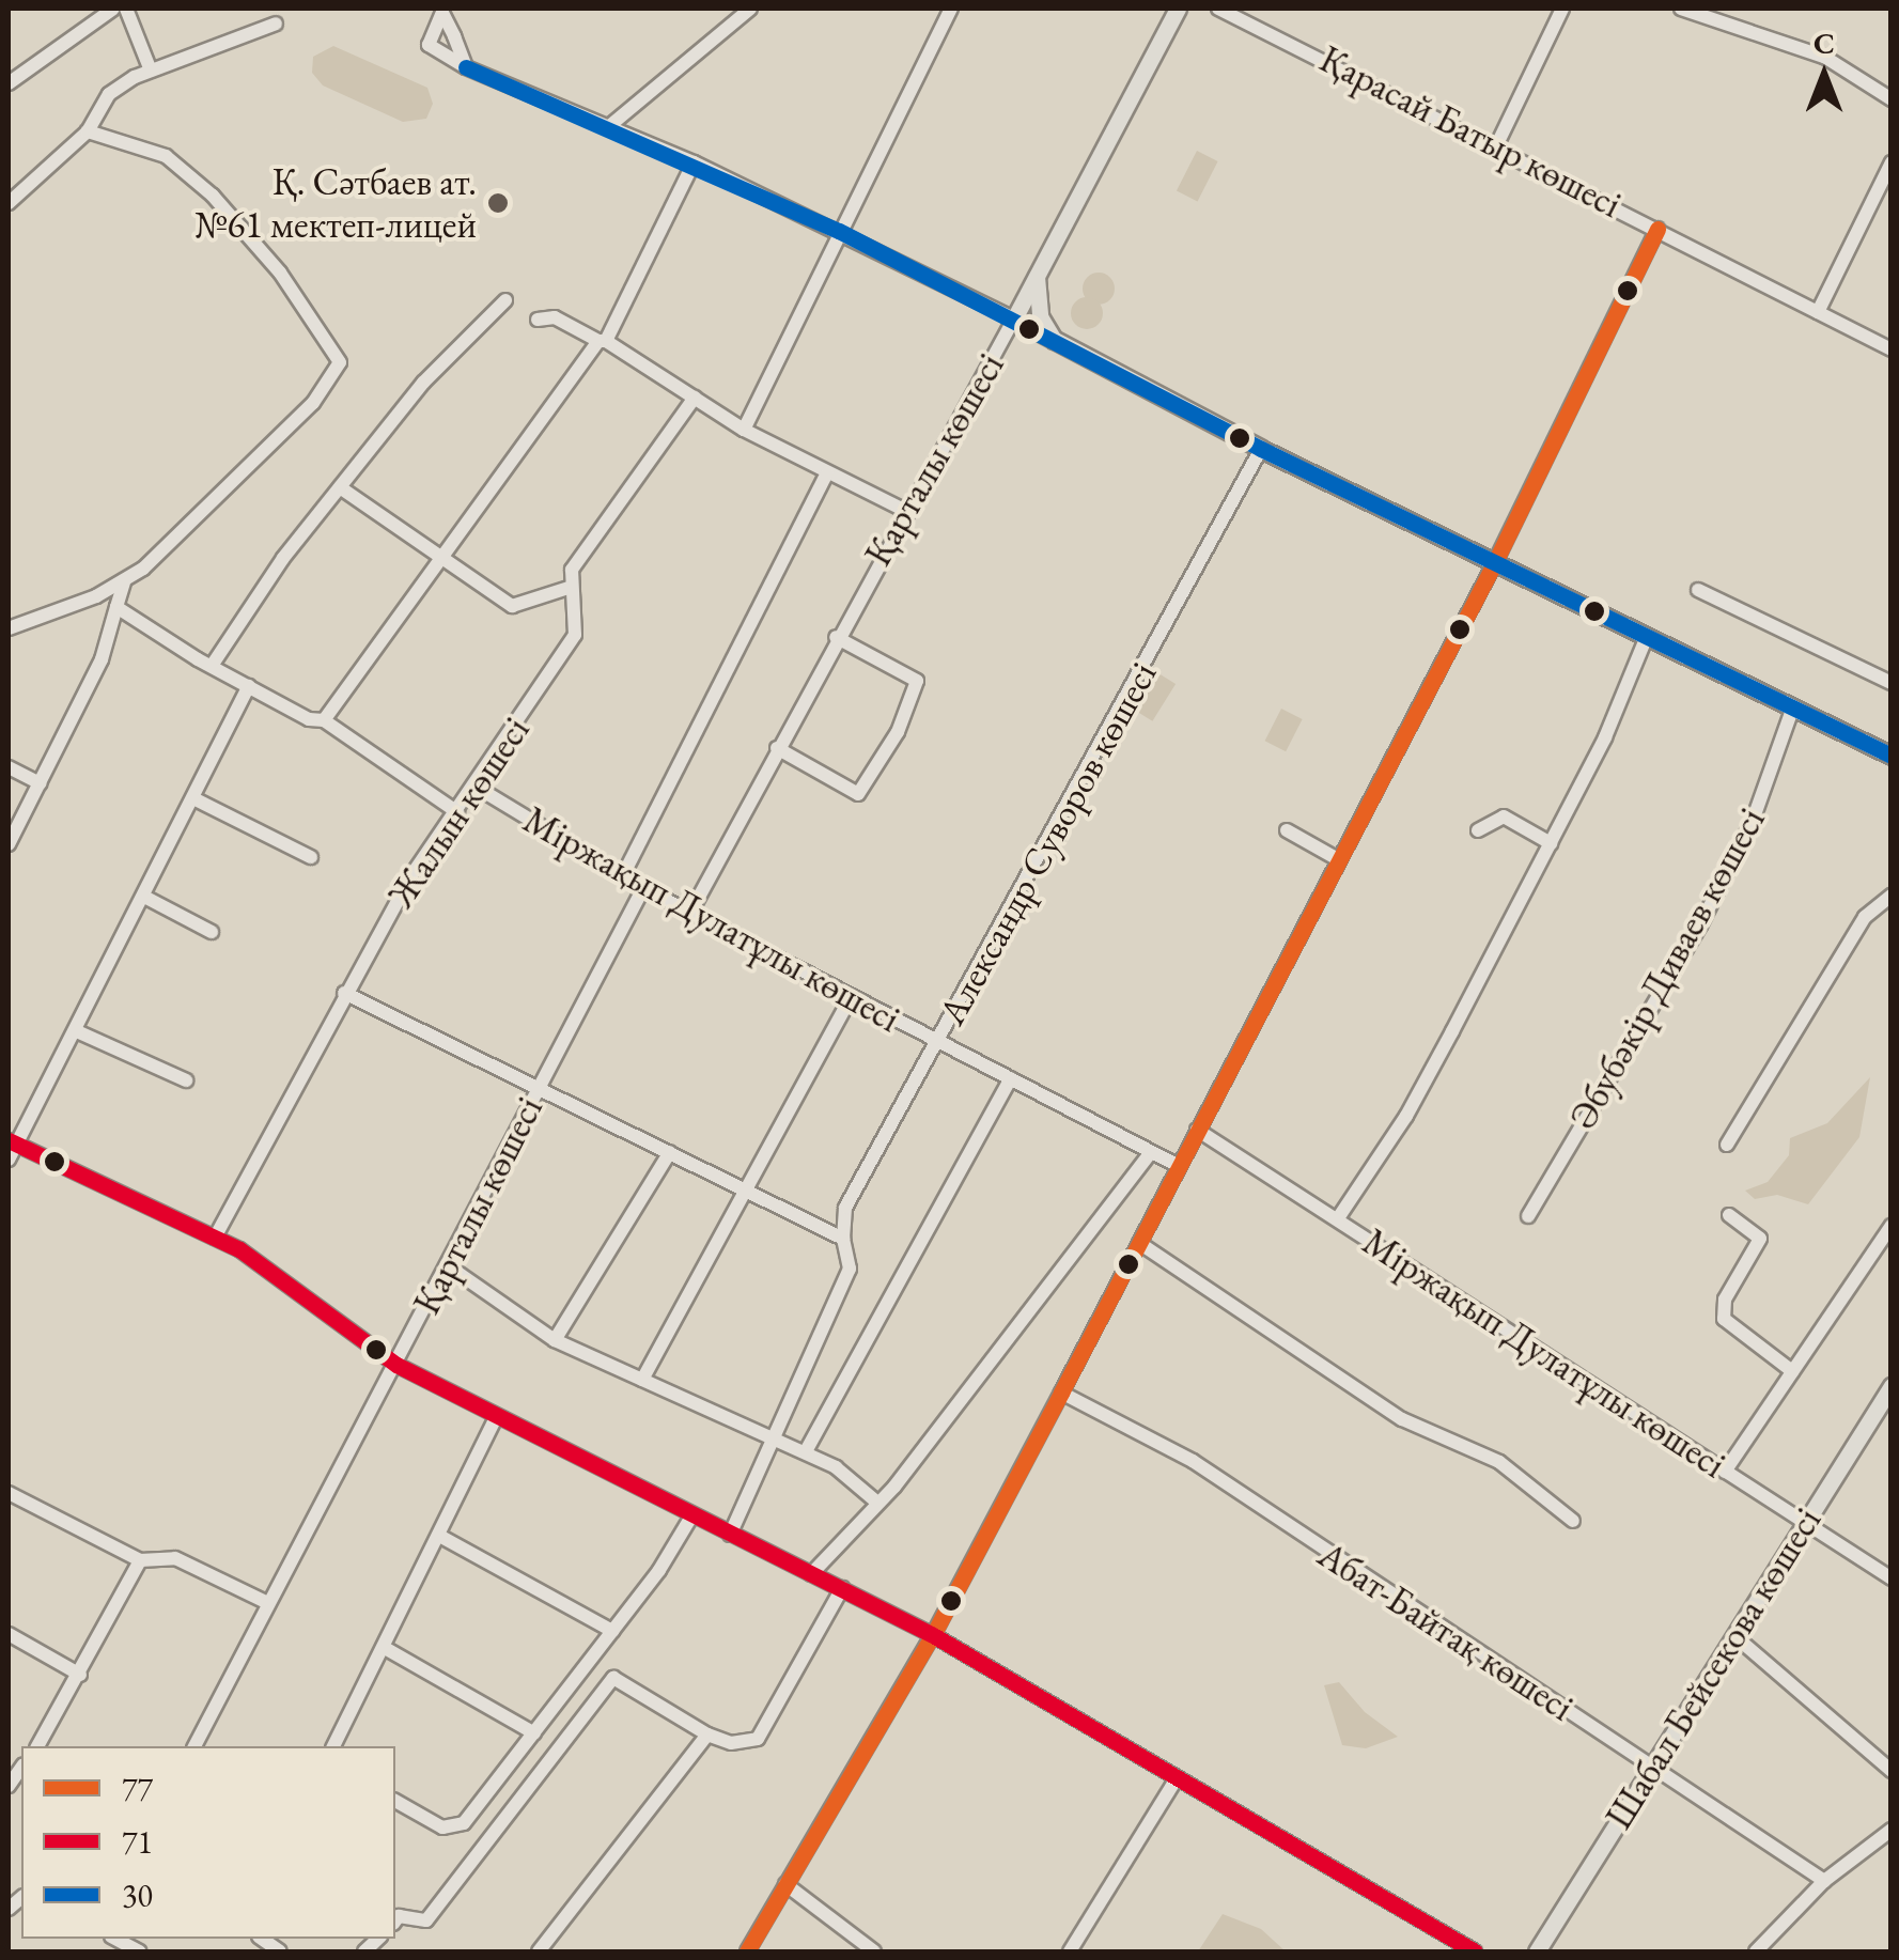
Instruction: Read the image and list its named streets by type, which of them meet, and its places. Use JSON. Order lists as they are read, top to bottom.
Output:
{
  "streets": {
    "main road": ["Қарталы көшесі", "Шабал Бейсекова көшесі"],
    "street": [
      "Қарасай Батыр көшесі",
      "Жалын көшесі",
      "Александр Суворов көшесі",
      "Міржақып Дулатұлы көшесі",
      "Әбубәкір Диваев көшесі",
      "Абат-Байтақ көшесі"
    ]
  },
  "crossings": [
    ["Қарталы көшесі", "Міржақып Дулатұлы көшесі"],
    ["Жалын көшесі", "Міржақып Дулатұлы көшесі"],
    ["Александр Суворов көшесі", "Міржақып Дулатұлы көшесі"],
    ["Міржақып Дулатұлы көшесі", "Шабал Бейсекова көшесі"],
    ["Абат-Байтақ көшесі", "Шабал Бейсекова көшесі"]
  ],
  "places": ["Қ. Сәтбаев ат. №61 мектеп-лицей"],
  "lines": ["transit line 30", "transit line 77", "transit line 71"],
  "legend": ["77", "71", "30"],
  "north": "top"
}
